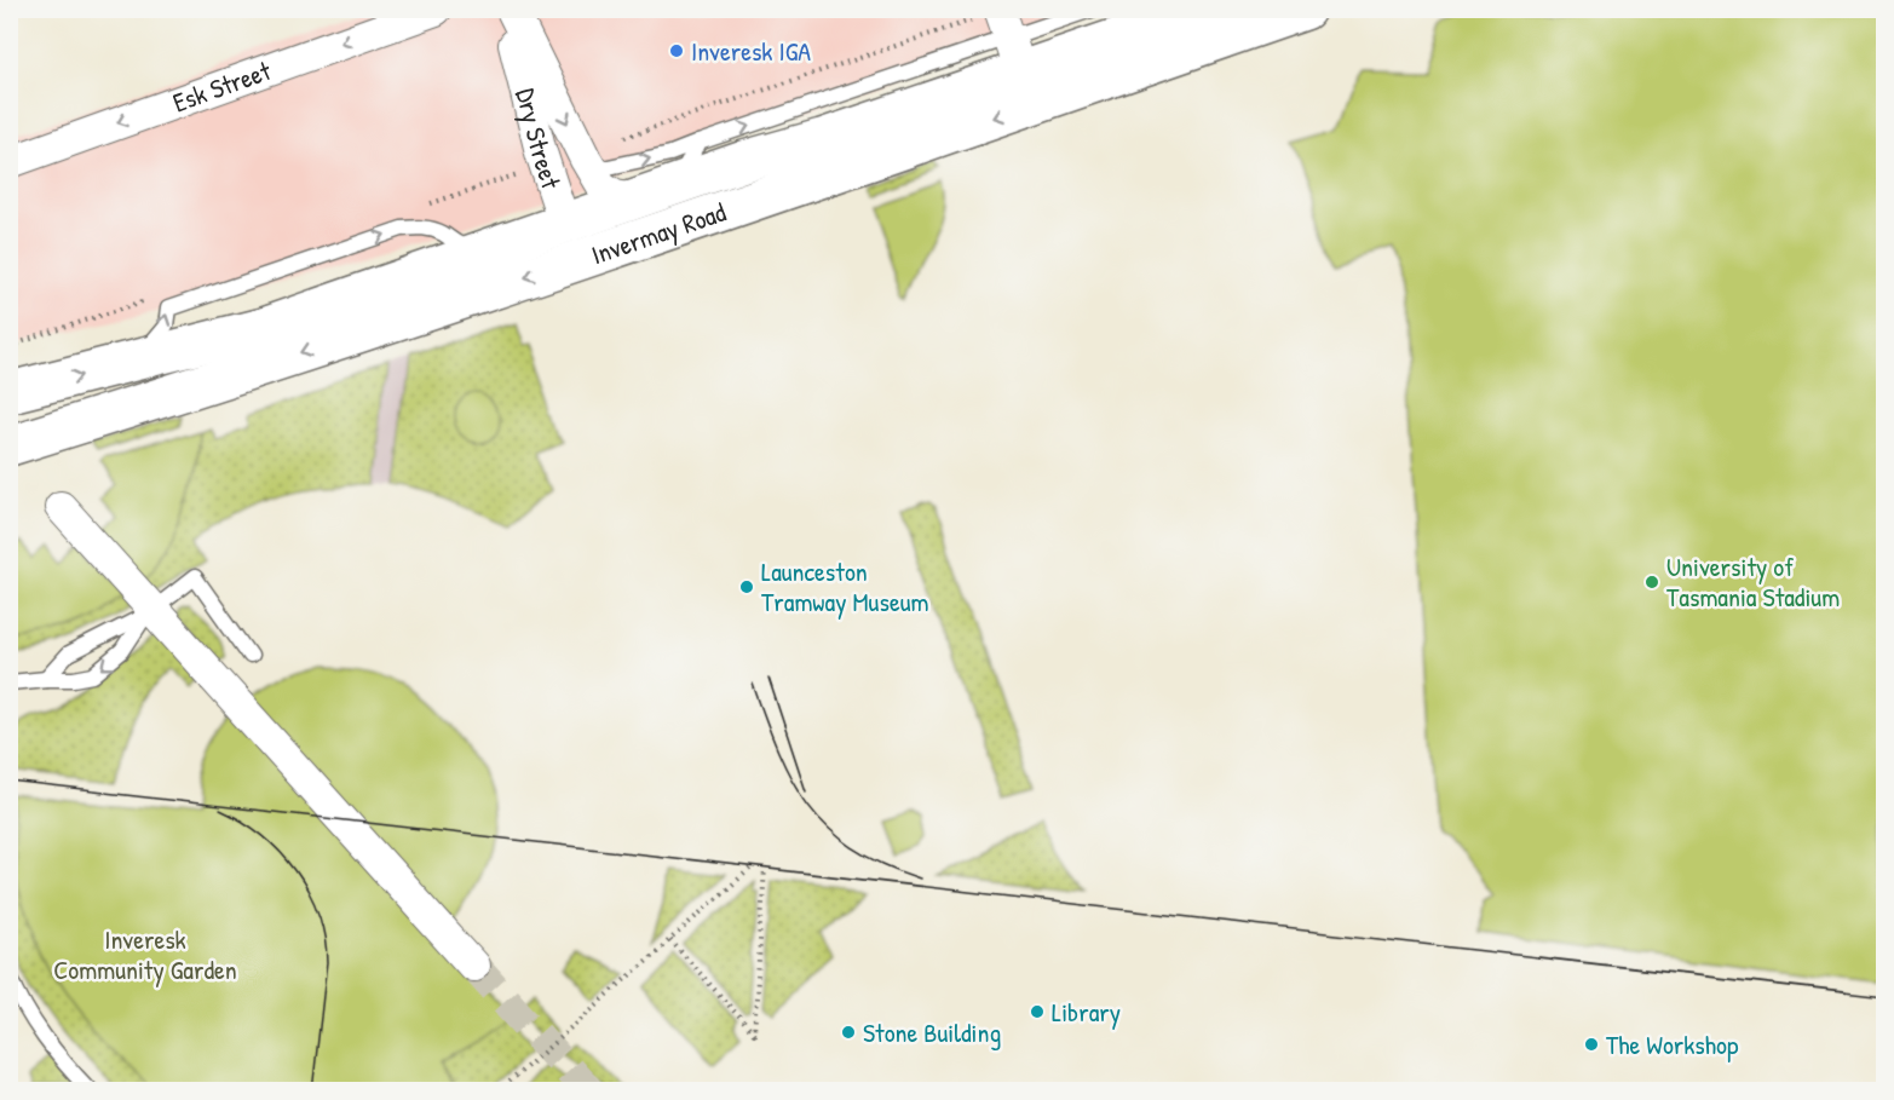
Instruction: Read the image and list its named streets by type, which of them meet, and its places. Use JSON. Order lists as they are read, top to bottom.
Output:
{
  "streets": {
    "main road": ["Dry Street", "Invermay Road"],
    "street": ["Esk Street"]
  },
  "crossings": [
    ["Dry Street", "Invermay Road"]
  ],
  "one_way": ["Esk Street"],
  "parks": ["Inveresk Community Garden"],
  "places": [
    "Inveresk IGA",
    "University of Tasmania Stadium",
    "Launceston Tramway Museum",
    "Library",
    "Stone Building",
    "The Workshop"
  ]
}
